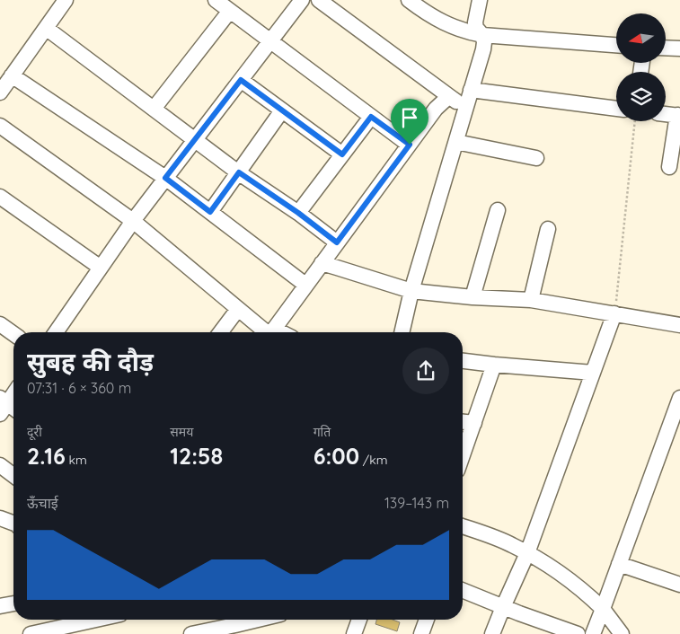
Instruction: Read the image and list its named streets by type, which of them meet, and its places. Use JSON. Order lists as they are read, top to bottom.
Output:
{
  "north": "left",
  "page": {
    "heading": ["सुबह की दौड़", "07:31 · 6 × 360 m"],
    "stats": [
      ["दूरी", "2.16 km"],
      ["समय", "12:58"],
      ["गति", "6:00 /km"]
    ],
    "chart": ["ऊँचाई", "139–143 m"]
  }
}
